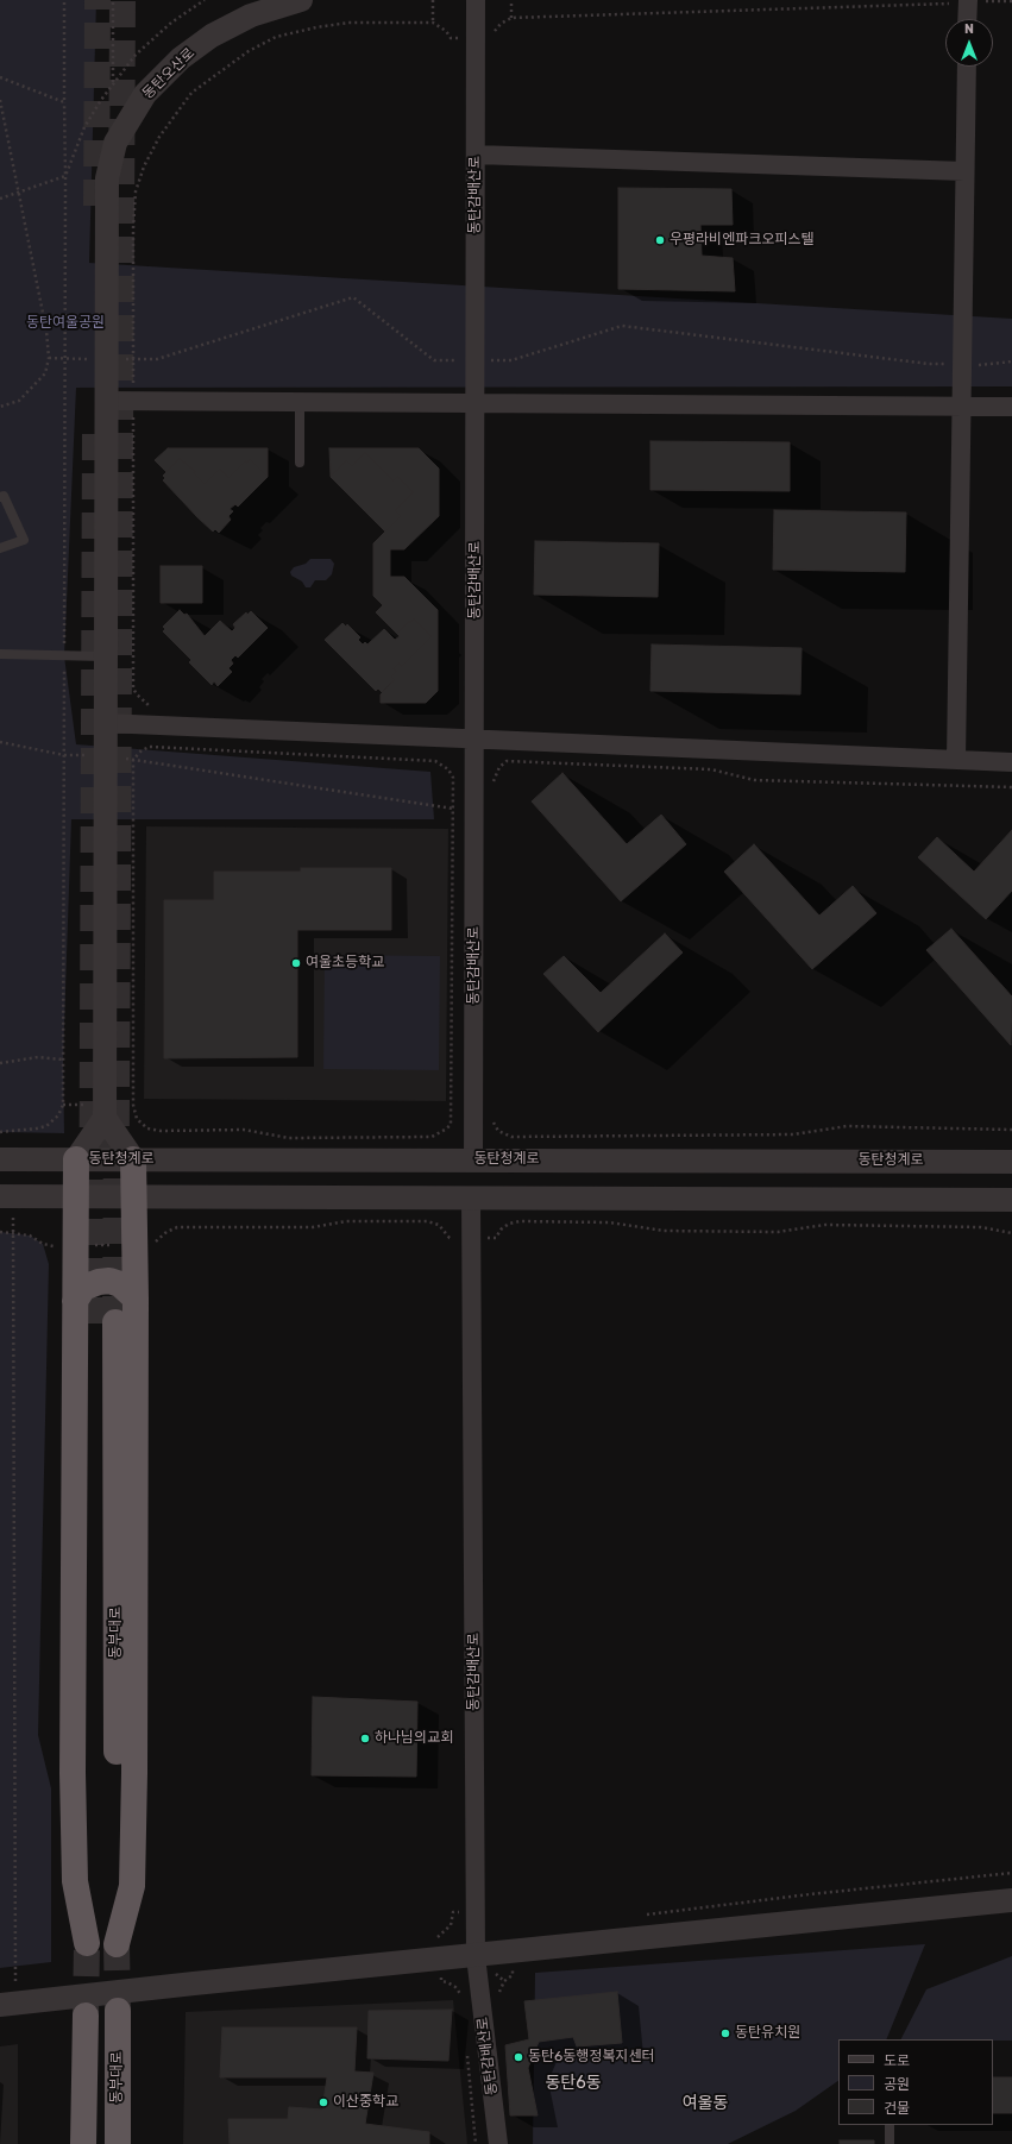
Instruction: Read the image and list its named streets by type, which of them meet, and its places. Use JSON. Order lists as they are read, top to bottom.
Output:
{
  "streets": {
    "highway": ["동부대로"],
    "street": ["동탄오산로", "동탄감배산로", "동탄청계로"]
  },
  "crossings": [
    ["동탄감배산로", "동탄청계로"]
  ],
  "districts": ["동탄6동", "여울동"],
  "parks": ["동탄여울공원"],
  "places": [
    "우평라비엔파크오피스텔",
    "여울초등학교",
    "하나님의교회",
    "동탄유치원",
    "동탄6동행정복지센터",
    "이산중학교"
  ],
  "legend": ["도로", "공원", "건물"],
  "north": "top"
}
